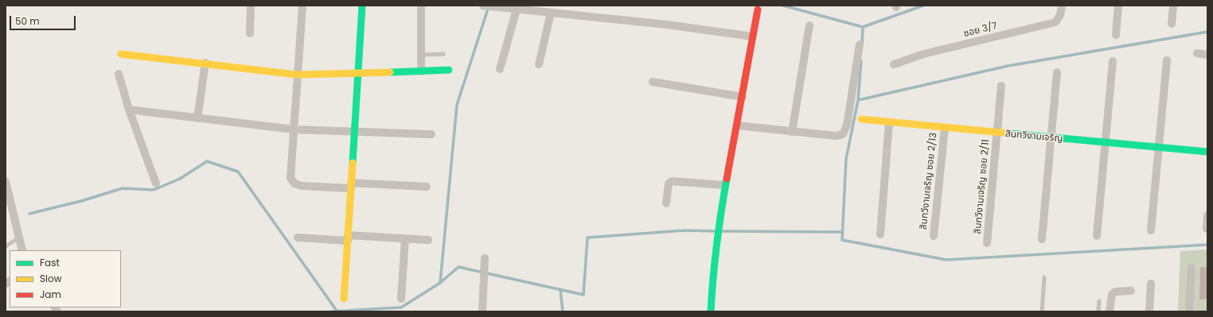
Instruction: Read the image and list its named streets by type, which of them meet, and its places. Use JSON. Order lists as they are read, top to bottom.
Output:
{
  "streets": {
    "street": [
      "ซอย 3/7",
      "สินทวีงามเจริญ",
      "สินทวีงามเจริญ ซอย 2/13",
      "สินทวีงามเจริญ ซอย 2/11"
    ]
  },
  "crossings": [
    ["สินทวีงามเจริญ", "สินทวีงามเจริญ ซอย 2/13"],
    ["สินทวีงามเจริญ", "สินทวีงามเจริญ ซอย 2/11"]
  ],
  "legend": ["Fast", "Slow", "Jam"],
  "scale_bar": "50 m"
}
